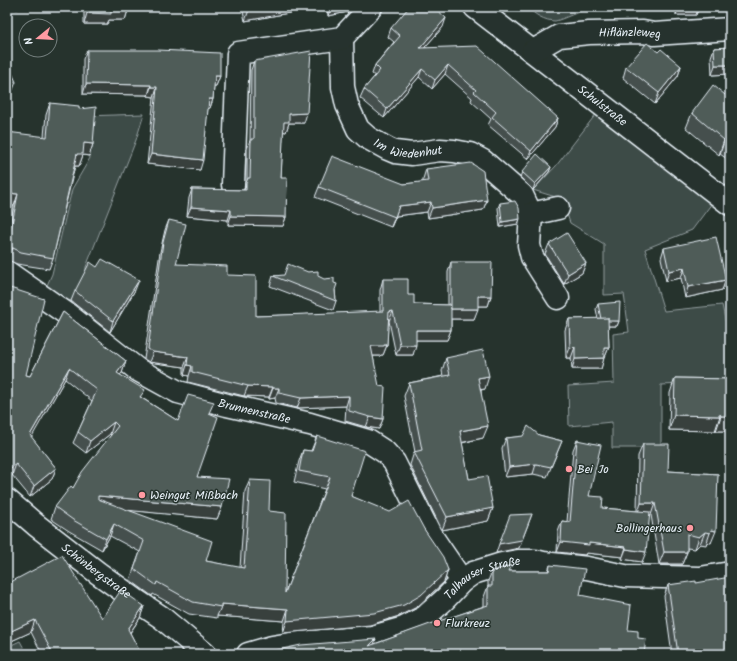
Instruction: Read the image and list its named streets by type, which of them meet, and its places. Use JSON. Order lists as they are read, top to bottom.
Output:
{
  "streets": {
    "street": [
      "Hiflänzleweg",
      "Schulstraße",
      "Im Wiedenhut",
      "Brunnenstraße",
      "Schönbergstraße",
      "Talhauser Straße"
    ]
  },
  "crossings": [
    ["Hiflänzleweg", "Schulstraße"],
    ["Brunnenstraße", "Talhauser Straße"]
  ],
  "places": [
    "Bei Jo",
    "Weingut Mißbach",
    "Bollingerhaus",
    "Flurkreuz"
  ],
  "north": "left"
}
